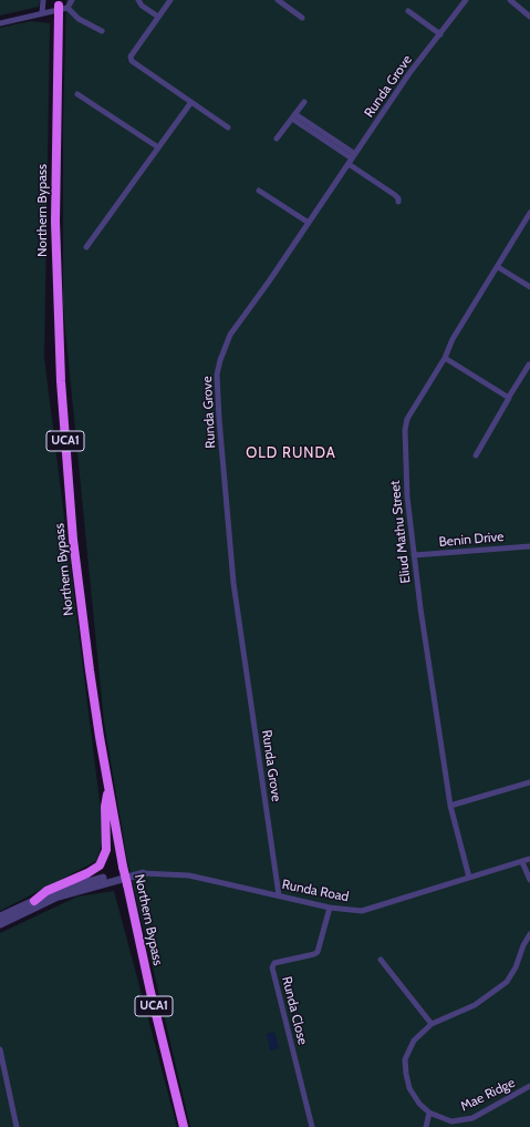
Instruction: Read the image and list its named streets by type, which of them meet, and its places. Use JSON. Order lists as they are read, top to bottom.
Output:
{
  "streets": {
    "main road": ["Northern Bypass", "UCA1"],
    "street": [
      "Runda Grove",
      "Eliud Mathu Street",
      "Benin Drive",
      "Runda Road",
      "Runda Close",
      "Mae Ridge"
    ]
  },
  "crossings": [
    ["Runda Grove", "Runda Road"],
    ["Eliud Mathu Street", "Benin Drive"],
    ["Eliud Mathu Street", "Runda Road"],
    ["Runda Road", "Runda Close"]
  ],
  "districts": ["OLD RUNDA"]
}
